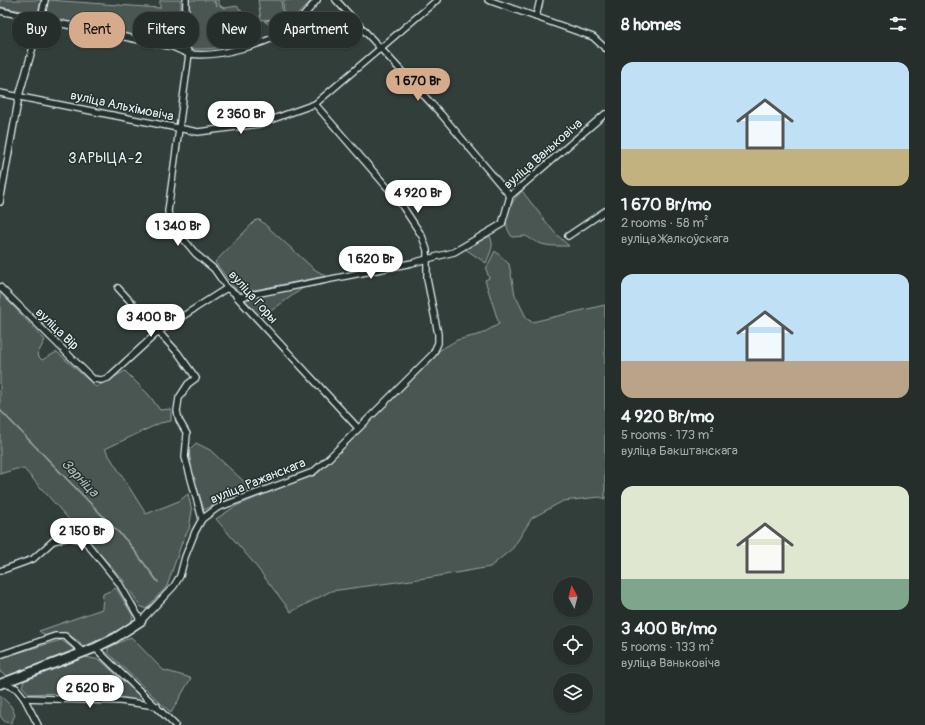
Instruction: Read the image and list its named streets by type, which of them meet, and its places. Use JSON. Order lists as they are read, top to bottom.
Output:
{
  "streets": {
    "street": [
      "вуліца Альхімовіча",
      "вуліца Ваньковіча",
      "вуліца Горы",
      "вуліца Вір",
      "вуліца Ражанскага"
    ]
  },
  "crossings": [
    ["вуліца Альхімовіча", "вуліца Горы"],
    ["вуліца Ваньковіча", "вуліца Горы"],
    ["вуліца Ваньковіча", "вуліца Ражанскага"],
    ["вуліца Горы", "вуліца Ражанскага"]
  ],
  "districts": ["ЗАРЫЦА-2"],
  "water": ["Зарніца"],
  "north": "top",
  "page": {
    "heading": "8 homes",
    "chip": [
      "Buy",
      "Rent",
      "Filters",
      "New",
      "Apartment"
    ],
    "list": [
      {
        "name": "1 670 Br/mo",
        "note": "2 rooms · 58 m² · вуліца Жалкоўскага"
      },
      {
        "name": "4 920 Br/mo",
        "note": "5 rooms · 173 m² · вуліца Бакштанскага"
      },
      {
        "name": "3 400 Br/mo",
        "note": "5 rooms · 133 m² · вуліца Ваньковіча"
      }
    ],
    "price": [
      "1 670 Br",
      "2 360 Br",
      "4 920 Br",
      "1 340 Br",
      "1 620 Br",
      "3 400 Br",
      "2 150 Br",
      "2 620 Br"
    ]
  }
}
